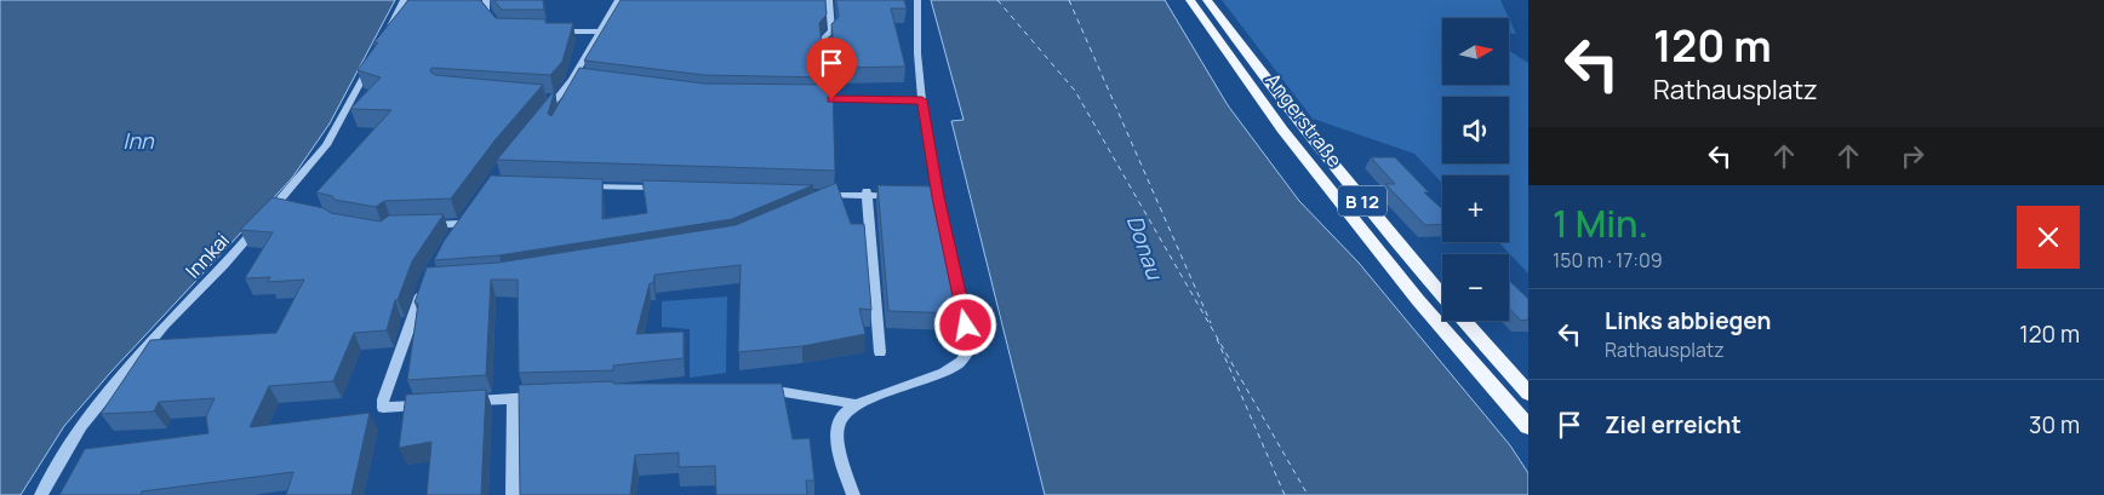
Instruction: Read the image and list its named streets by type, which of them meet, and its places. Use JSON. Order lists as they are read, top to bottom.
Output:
{
  "streets": {
    "main road": ["Angerstraße", "B 12"],
    "street": ["Innkai"]
  },
  "water": ["Inn", "Donau"],
  "north": "right",
  "page": {
    "turn": ["120 m", "Rathausplatz"],
    "map_buttons": ["+", "−"],
    "heading": ["1 Min.", "150 m · 17:09"],
    "list": [
      {
        "name": "Links abbiegen",
        "note": "Rathausplatz",
        "value": "120 m"
      },
      {
        "name": "Ziel erreicht",
        "value": "30 m"
      }
    ]
  }
}
